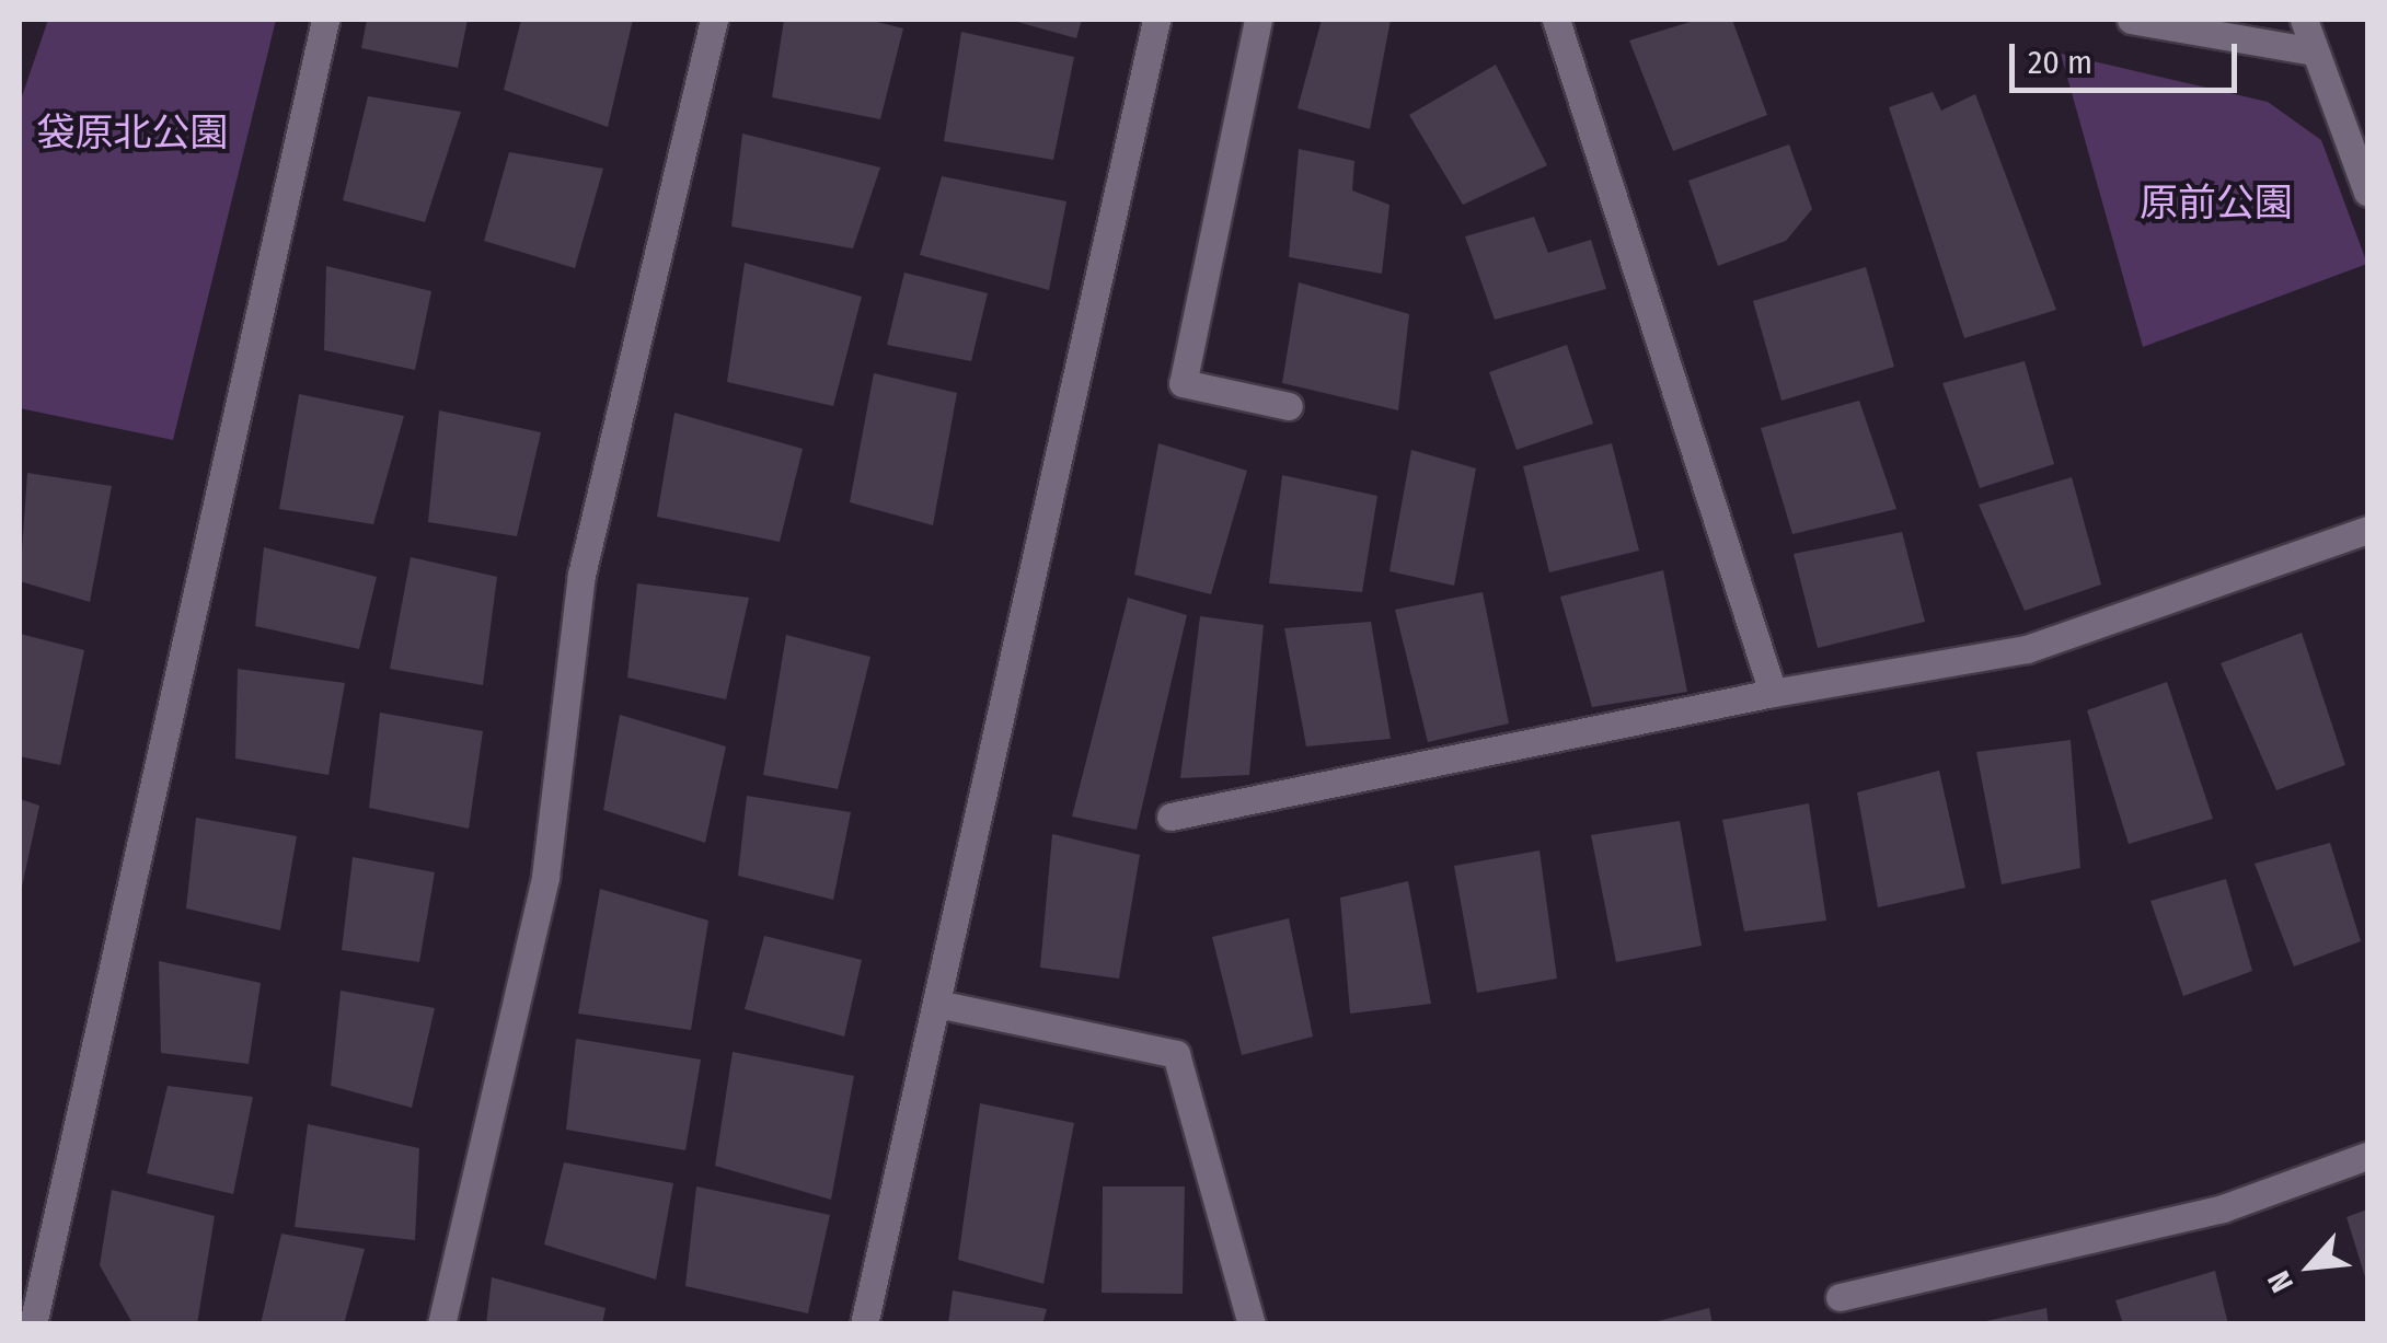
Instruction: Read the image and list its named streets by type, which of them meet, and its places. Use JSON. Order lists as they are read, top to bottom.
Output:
{
  "parks": ["袋原北公園", "原前公園"],
  "scale_bar": "20 m",
  "north": "bottom left"
}
